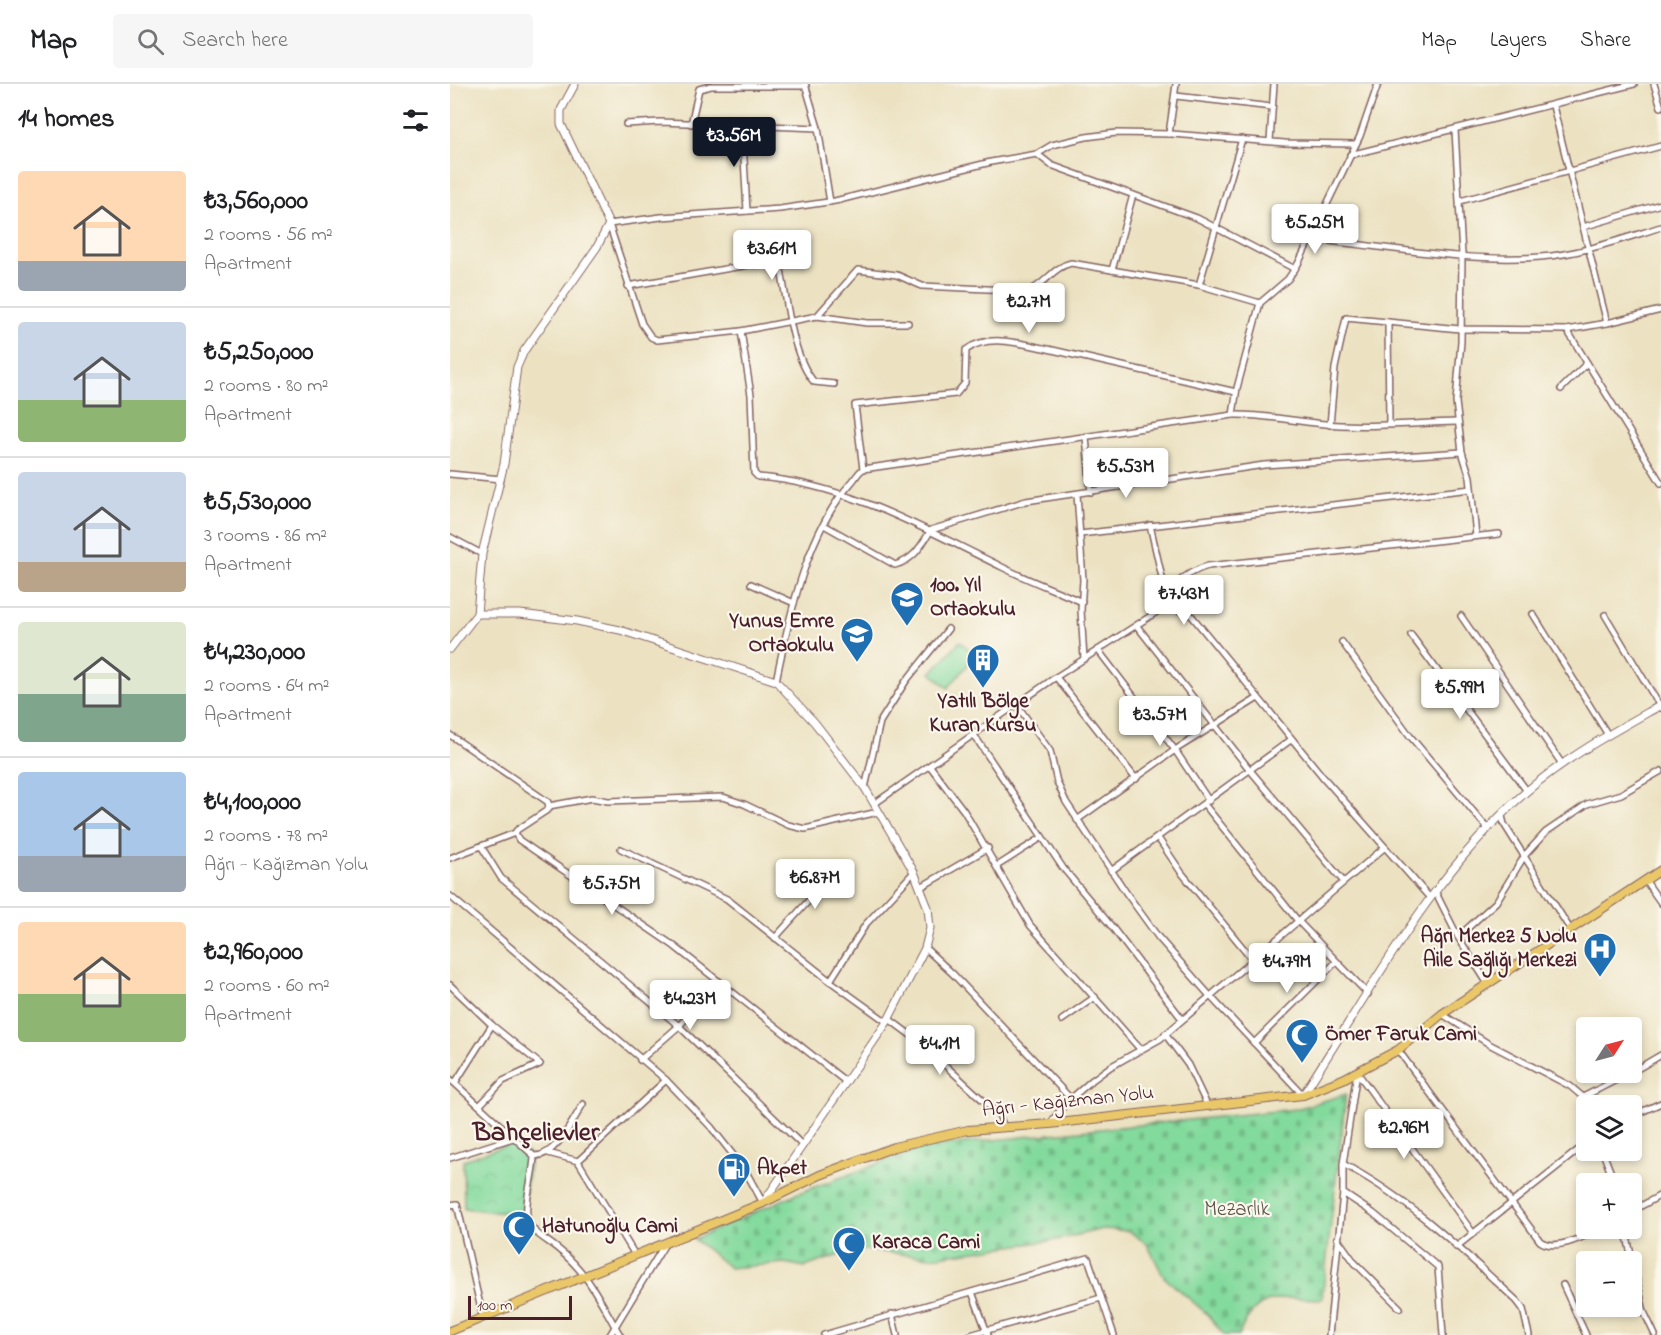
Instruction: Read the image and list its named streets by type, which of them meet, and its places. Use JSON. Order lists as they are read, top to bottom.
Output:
{
  "streets": {
    "main road": ["Ağrı - Kağızman Yolu"]
  },
  "districts": ["Bahçelievler"],
  "parks": ["Mezarlık"],
  "places": {
    "school or university": ["100. Yıl Ortaokulu", "Yunus Emre Ortaokulu"],
    "building": ["Yatılı Bölge Kuran Kursu"],
    "hospital": ["Ağrı Merkez 5 Nolu Aile Sağlığı Merkezi"],
    "mosque": ["Ömer Faruk Cami", "Hatunoğlu Cami", "Karaca Cami"],
    "fuel station": ["Akpet"]
  },
  "scale_bar": "100 m",
  "north": "top right",
  "page": {
    "header": "Map",
    "search": "Search here",
    "nav": ["Map", "Layers", "Share"],
    "heading": "14 homes",
    "price": [
      "₺3.56M",
      "₺5.25M",
      "₺3.61M",
      "₺2.7M",
      "₺5.53M",
      "₺7.43M",
      "₺5.99M",
      "₺3.57M",
      "₺6.87M",
      "₺5.75M",
      "₺4.79M",
      "₺4.23M",
      "₺4.1M",
      "₺2.96M"
    ],
    "list": [
      {
        "name": "₺3,560,000",
        "note": "2 rooms · 56 m² · Apartment"
      },
      {
        "name": "₺5,250,000",
        "note": "2 rooms · 80 m² · Apartment"
      },
      {
        "name": "₺5,530,000",
        "note": "3 rooms · 86 m² · Apartment"
      },
      {
        "name": "₺4,230,000",
        "note": "2 rooms · 64 m² · Apartment"
      },
      {
        "name": "₺4,100,000",
        "note": "2 rooms · 78 m² · Ağrı - Kağızman Yolu"
      },
      {
        "name": "₺2,960,000",
        "note": "2 rooms · 60 m² · Apartment"
      }
    ],
    "map_buttons": ["+", "−"],
    "scale": "100 m"
  }
}
